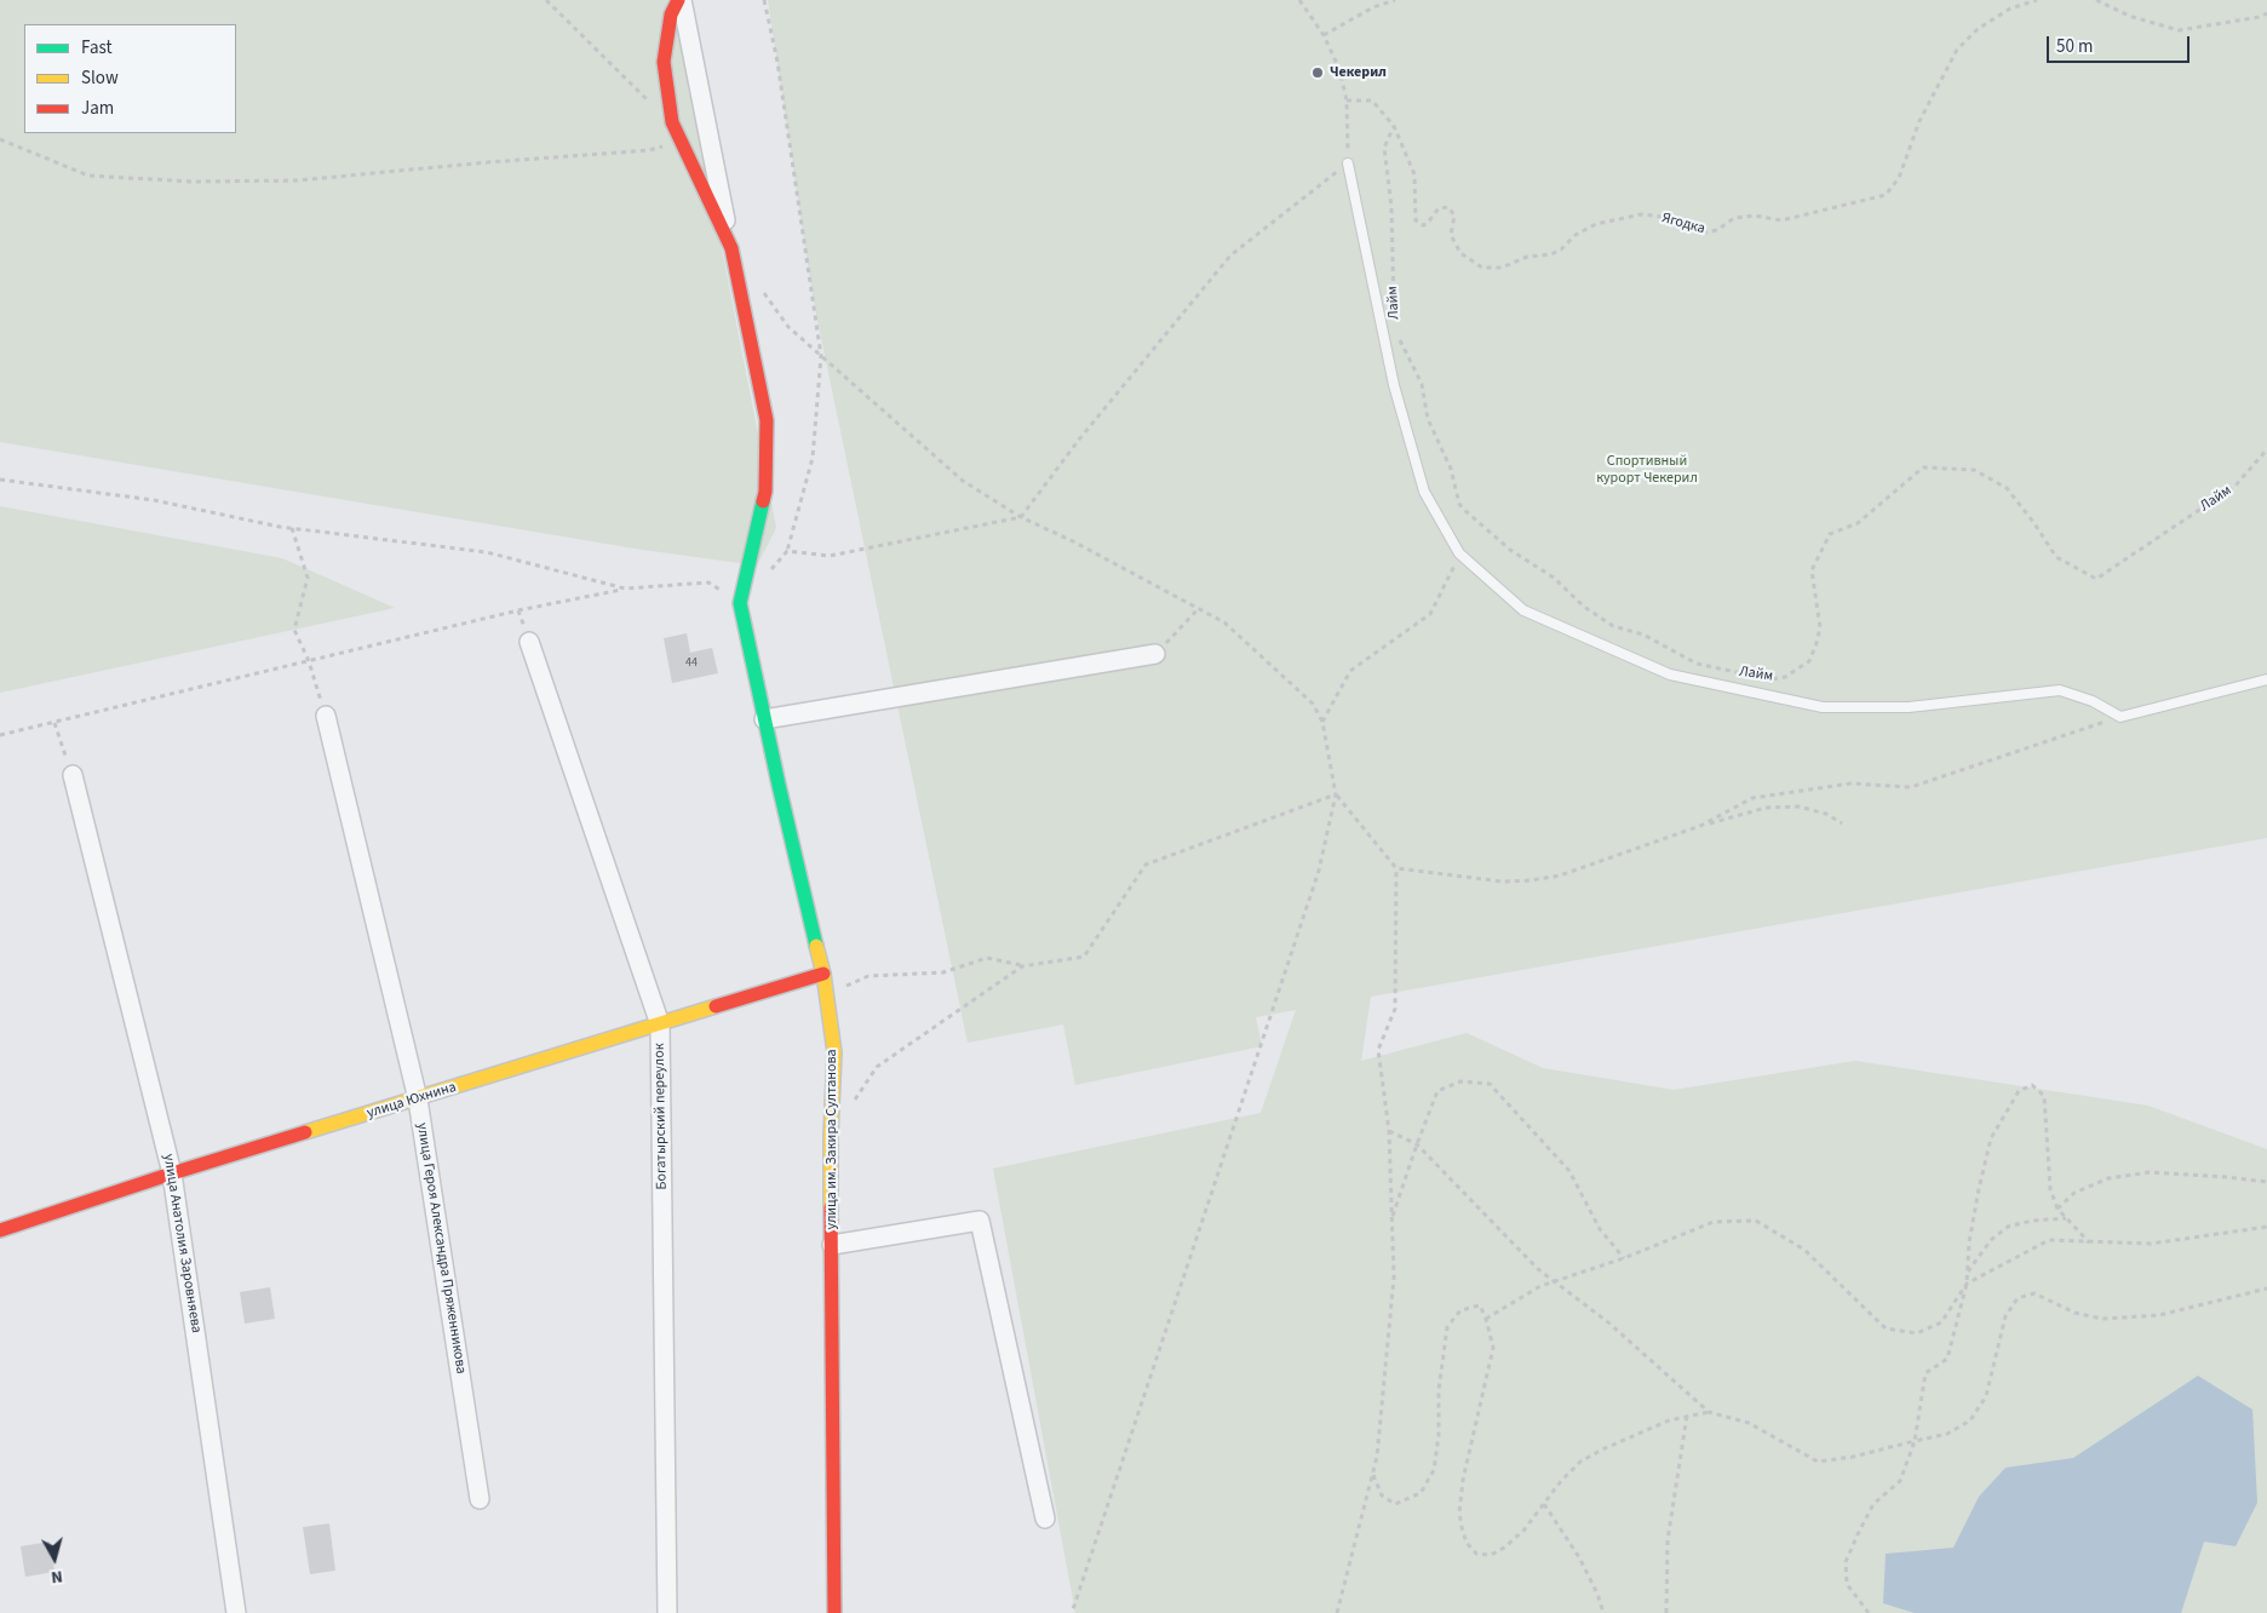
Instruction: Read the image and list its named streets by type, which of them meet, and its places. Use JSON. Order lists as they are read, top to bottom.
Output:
{
  "streets": {
    "street": [
      "улица Юхнина",
      "Богатырский переулок",
      "улица им. Закира Султанова",
      "улица Анатолия Заровняева",
      "улица Героя Александра Пряженникова"
    ],
    "path": ["Ягодка", "Лайм"]
  },
  "crossings": [
    ["Ягодка", "Лайм"],
    ["улица Юхнина", "Богатырский переулок"],
    ["улица Юхнина", "улица им. Закира Султанова"],
    ["улица Юхнина", "улица Анатолия Заровняева"],
    ["улица Юхнина", "улица Героя Александра Пряженникова"]
  ],
  "parks": ["Спортивный курорт Чекерил"],
  "places": ["Чекерил"],
  "house_numbers": ["44"],
  "legend": ["Fast", "Slow", "Jam"],
  "scale_bar": "50 m",
  "north": "bottom"
}
